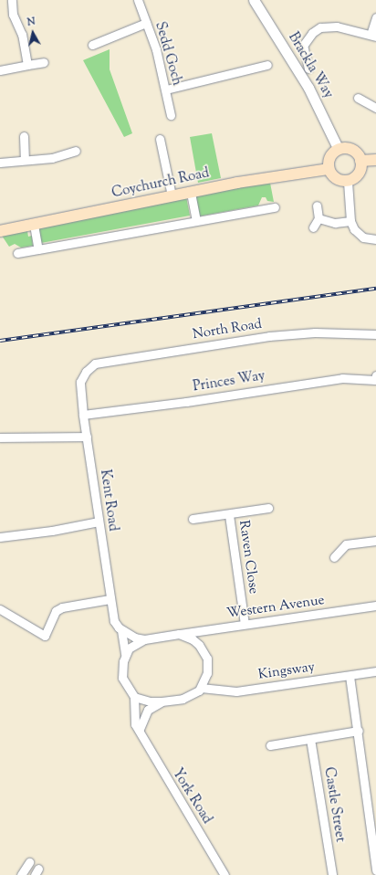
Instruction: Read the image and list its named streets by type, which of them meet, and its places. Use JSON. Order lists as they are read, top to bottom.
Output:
{
  "streets": {
    "main road": ["Coychurch Road"],
    "street": [
      "Sedd Goch",
      "Brackla Way",
      "North Road",
      "Princes Way",
      "Kent Road",
      "Raven Close",
      "Western Avenue",
      "Kingsway",
      "York Road",
      "Castle Street"
    ]
  },
  "crossings": [
    ["Brackla Way", "Coychurch Road"],
    ["North Road", "Kent Road"],
    ["Princes Way", "Kent Road"],
    ["Kent Road", "Western Avenue"],
    ["Kent Road", "Kingsway"],
    ["Kent Road", "York Road"],
    ["Raven Close", "Western Avenue"],
    ["Western Avenue", "Kingsway"],
    ["Western Avenue", "York Road"],
    ["Kingsway", "York Road"]
  ],
  "north": "top"
}
